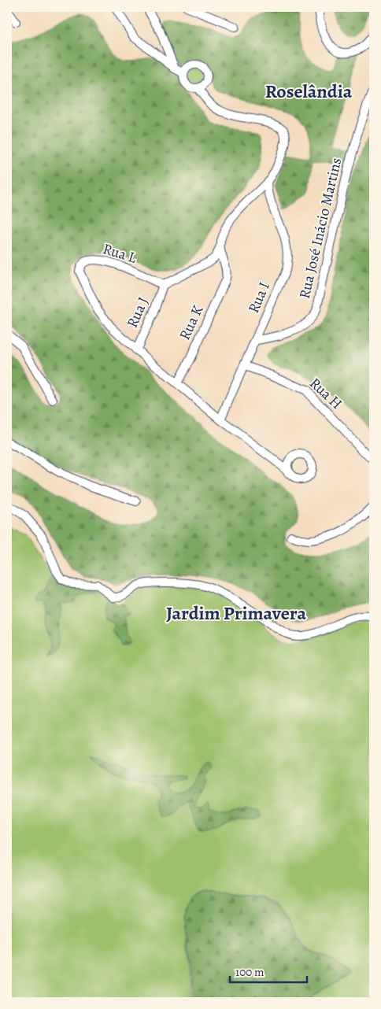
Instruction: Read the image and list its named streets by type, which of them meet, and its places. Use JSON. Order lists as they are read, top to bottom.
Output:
{
  "streets": {
    "street": [
      "Rua José Inácio Martins",
      "Rua L",
      "Rua I",
      "Rua J",
      "Rua K",
      "Rua H"
    ]
  },
  "crossings": [
    ["Rua José Inácio Martins", "Rua I"],
    ["Rua L", "Rua J"],
    ["Rua I", "Rua H"]
  ],
  "districts": ["Roselândia", "Jardim Primavera"],
  "scale_bar": "100 m"
}
